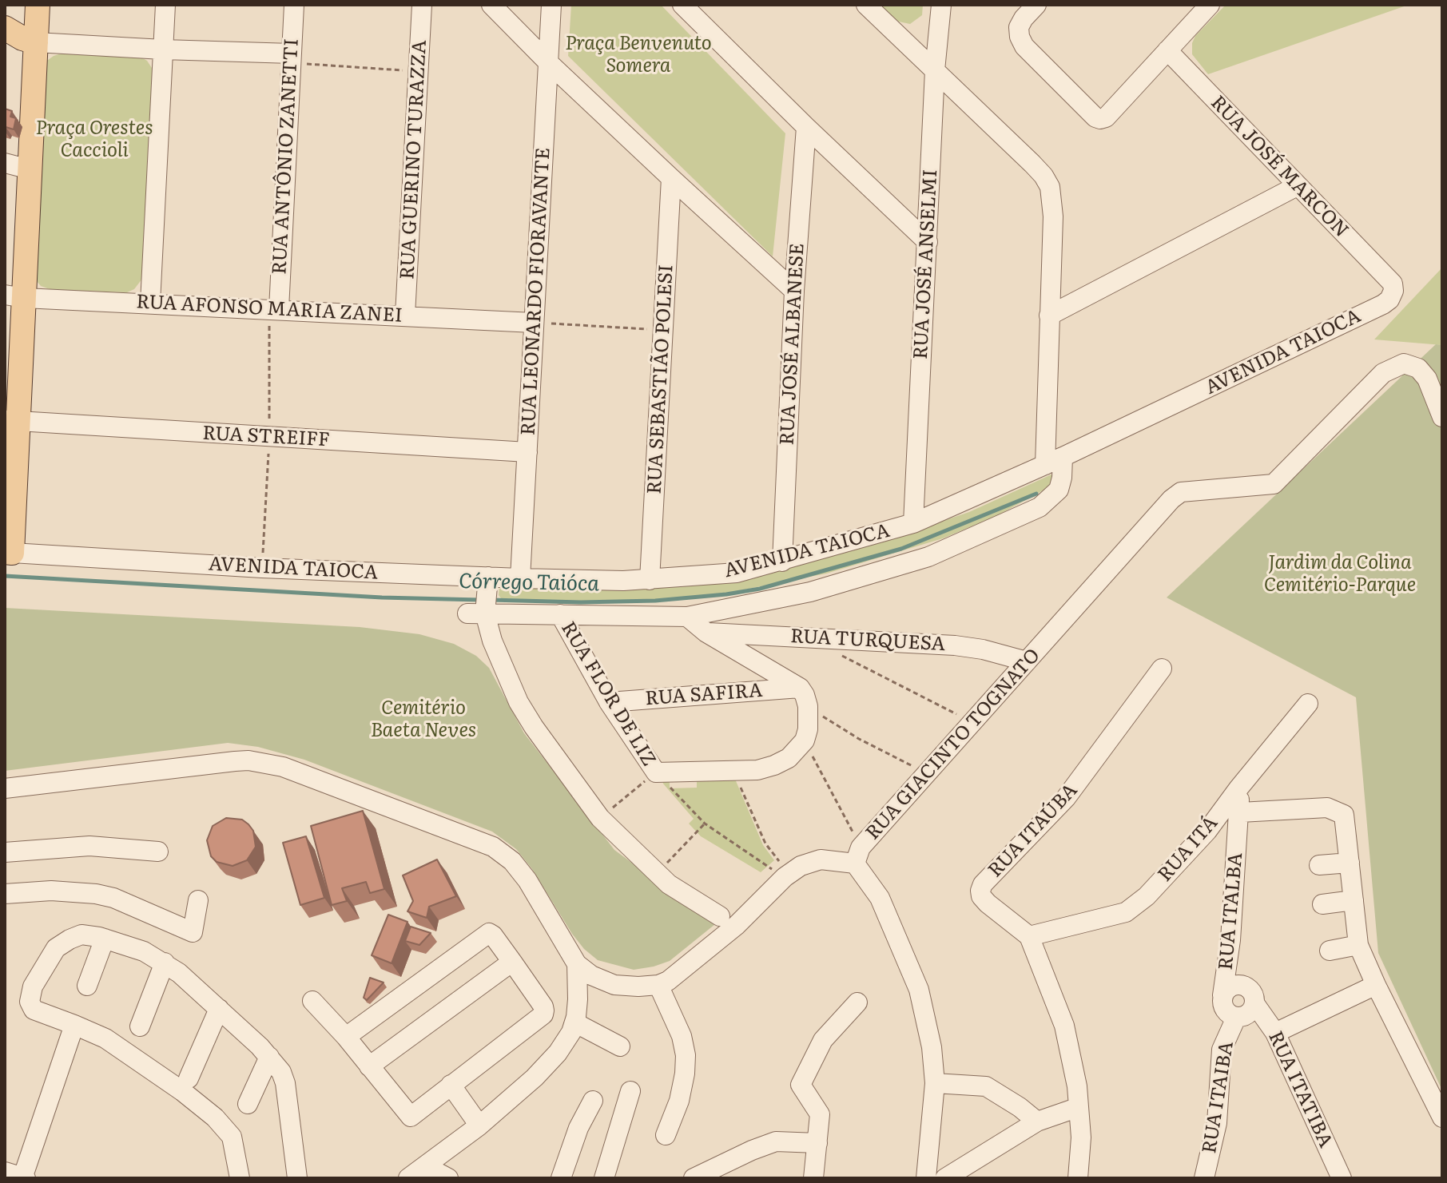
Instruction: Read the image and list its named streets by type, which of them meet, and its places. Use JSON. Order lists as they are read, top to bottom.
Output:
{
  "streets": {
    "street": [
      "RUA ANTÔNIO ZANETTI",
      "RUA GUERINO TURAZZA",
      "RUA JOSÉ MARCON",
      "RUA JOSÉ ANSELMI",
      "RUA LEONARDO FIORAVANTE",
      "RUA AFONSO MARIA ZANEI",
      "RUA JOSÉ ALBANESE",
      "AVENIDA TAIOCA",
      "RUA SEBASTIÃO POLESI",
      "RUA STREIFF",
      "RUA TURQUESA",
      "RUA FLOR DE LIZ",
      "RUA SAFIRA",
      "RUA GIACINTO TOGNATO",
      "RUA ITAÚBA",
      "RUA ITÁ",
      "RUA ITALBA",
      "RUA ITATIBA",
      "RUA ITAIBA"
    ]
  },
  "crossings": [
    ["RUA ANTÔNIO ZANETTI", "RUA AFONSO MARIA ZANEI"],
    ["RUA GUERINO TURAZZA", "RUA AFONSO MARIA ZANEI"],
    ["RUA JOSÉ MARCON", "AVENIDA TAIOCA"],
    ["RUA JOSÉ ANSELMI", "AVENIDA TAIOCA"],
    ["RUA LEONARDO FIORAVANTE", "RUA AFONSO MARIA ZANEI"],
    ["RUA LEONARDO FIORAVANTE", "AVENIDA TAIOCA"],
    ["RUA LEONARDO FIORAVANTE", "RUA STREIFF"],
    ["RUA JOSÉ ALBANESE", "AVENIDA TAIOCA"],
    ["AVENIDA TAIOCA", "RUA SEBASTIÃO POLESI"],
    ["RUA TURQUESA", "RUA GIACINTO TOGNATO"],
    ["RUA FLOR DE LIZ", "RUA SAFIRA"],
    ["RUA ITAÚBA", "RUA ITÁ"],
    ["RUA ITÁ", "RUA ITALBA"],
    ["RUA ITALBA", "RUA ITATIBA"],
    ["RUA ITALBA", "RUA ITAIBA"]
  ],
  "water": ["Córrego Taióca"],
  "parks": [
    "Praça Benvenuto Somera",
    "Praça Orestes Caccioli",
    "Jardim da Colina Cemitério-Parque",
    "Cemitério Baeta Neves"
  ]
}
